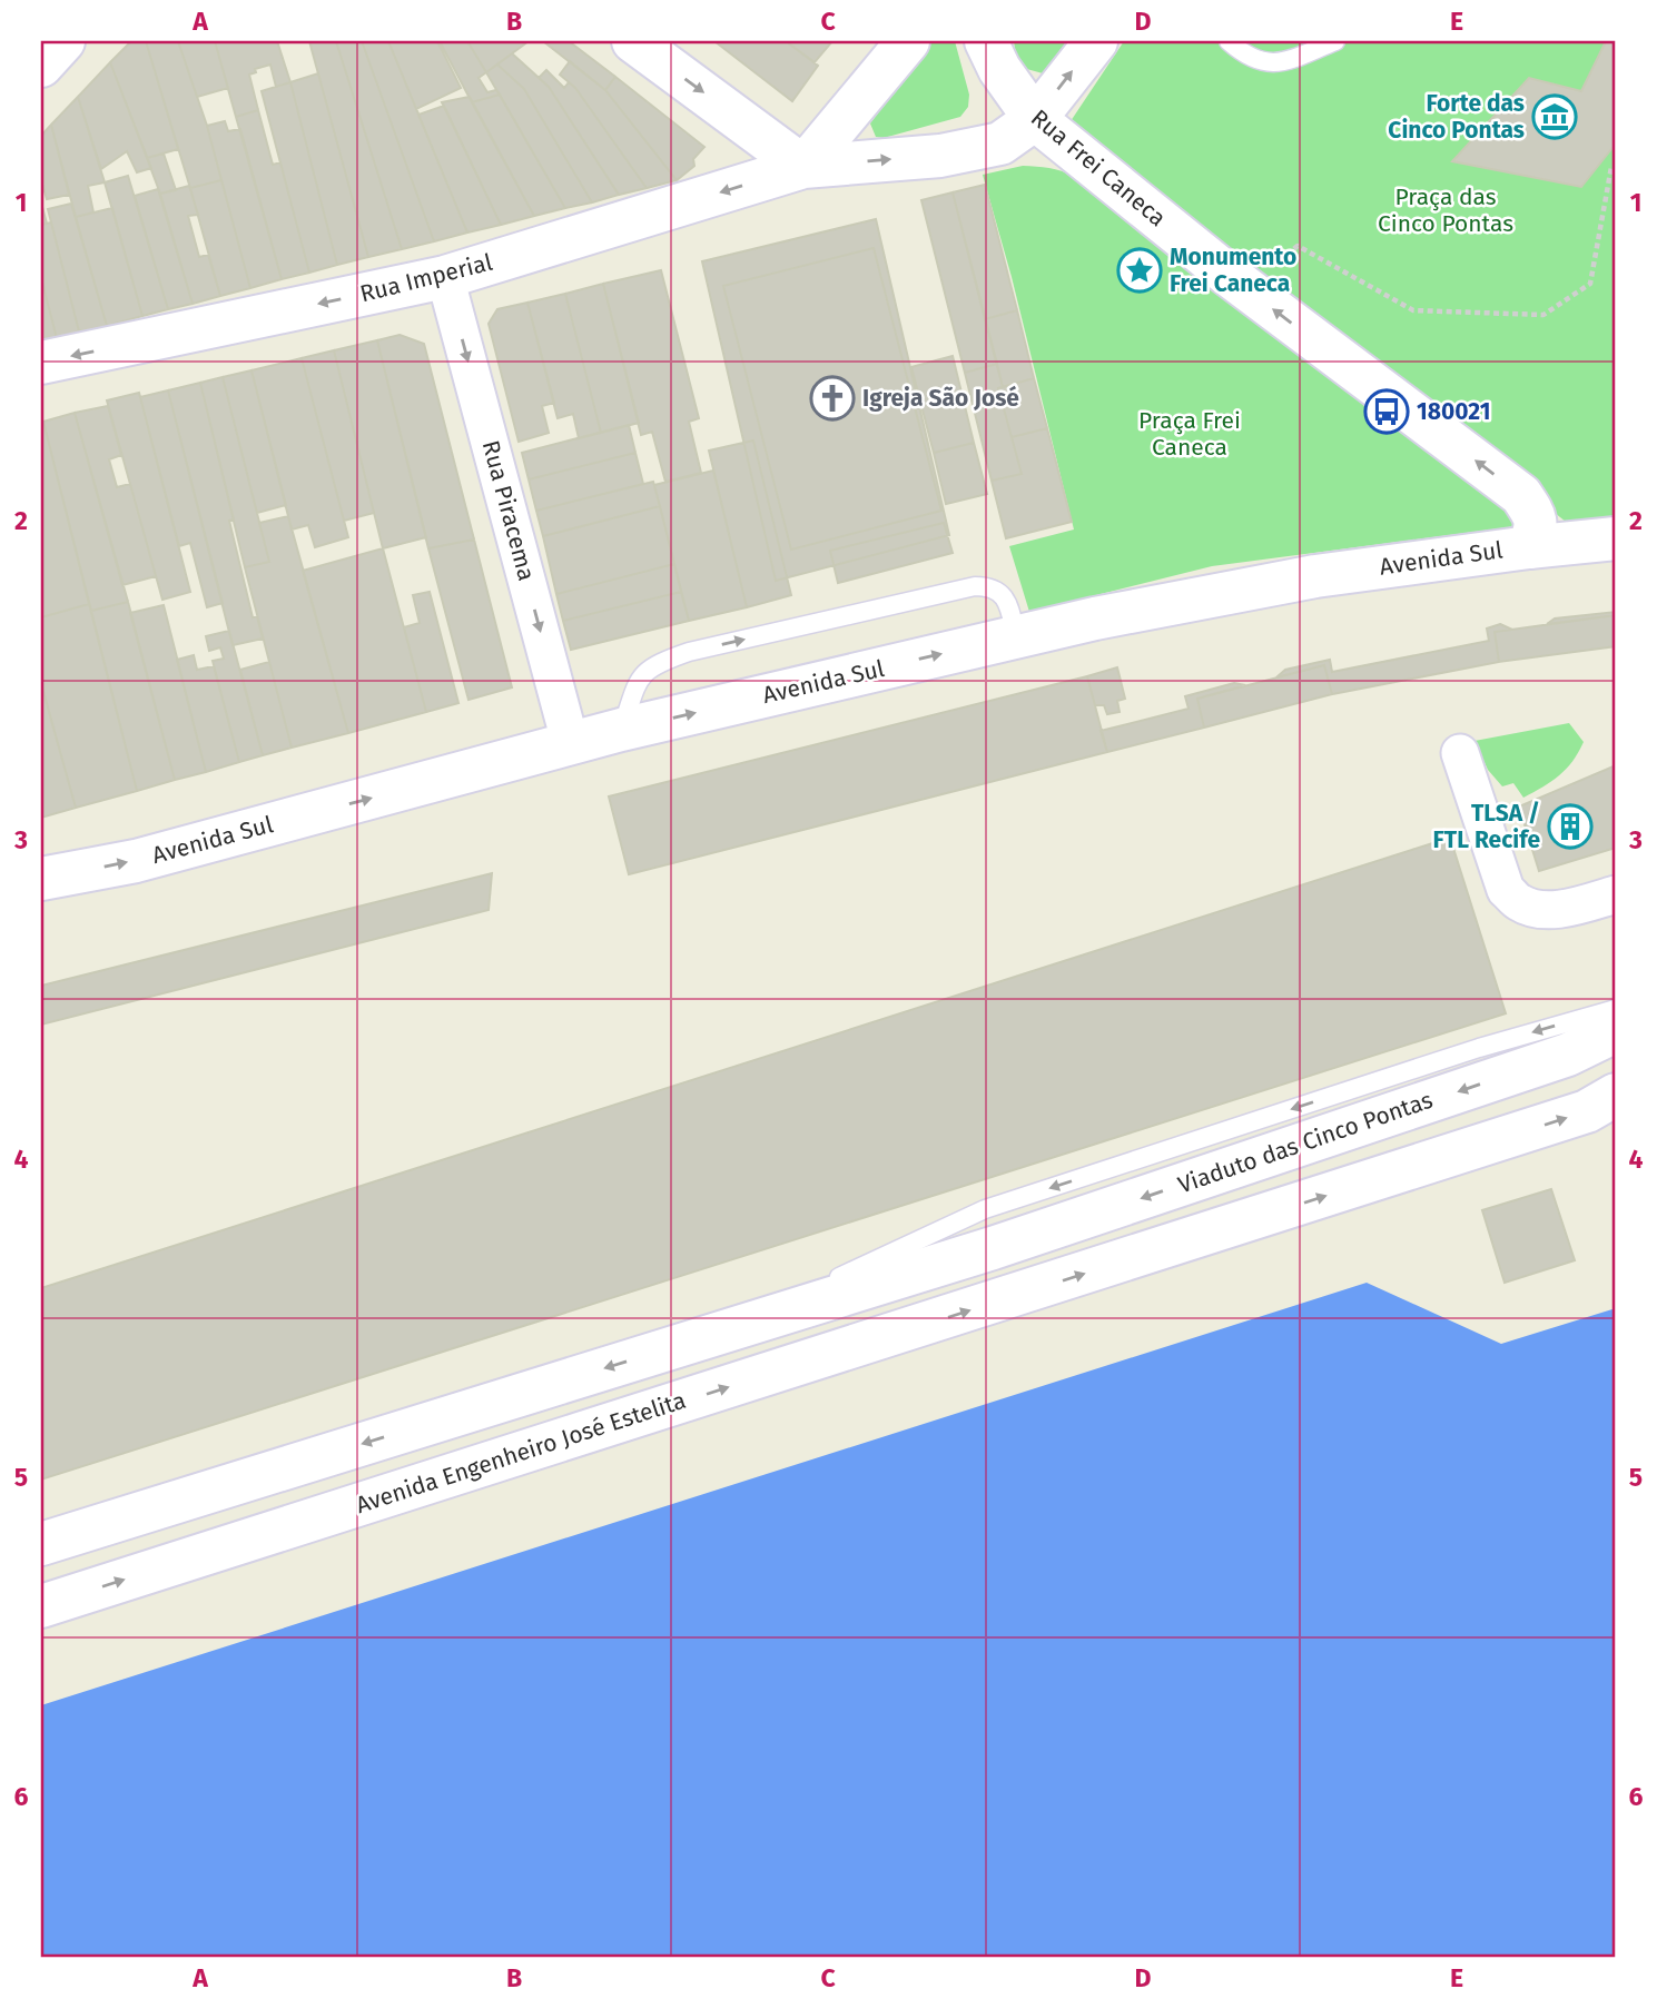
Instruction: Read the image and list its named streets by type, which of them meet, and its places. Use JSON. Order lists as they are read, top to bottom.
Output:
{
  "streets": {
    "main road": [
      "Rua Frei Caneca",
      "Rua Imperial",
      "Avenida Sul",
      "Viaduto das Cinco Pontas",
      "Avenida Engenheiro José Estelita"
    ],
    "street": ["Rua Piracema"]
  },
  "crossings": [
    ["Rua Frei Caneca", "Avenida Sul"],
    ["Rua Imperial", "Rua Piracema"],
    ["Rua Piracema", "Avenida Sul"]
  ],
  "one_way": [
    "Rua Frei Caneca",
    "Rua Imperial",
    "Rua Piracema",
    "Avenida Sul",
    "Viaduto das Cinco Pontas"
  ],
  "parks": ["Praça das Cinco Pontas", "Praça Frei Caneca"],
  "places": {
    "museum": ["Forte das Cinco Pontas"],
    "place": ["Monumento Frei Caneca"],
    "church": ["Igreja São José"],
    "bus stop": ["180021"],
    "building": ["TLSA / FTL Recife"]
  },
  "grid": {
    "columns": [
      "A",
      "B",
      "C",
      "D",
      "E"
    ],
    "rows": [
      "1",
      "2",
      "3",
      "4",
      "5",
      "6"
    ]
  }
}
